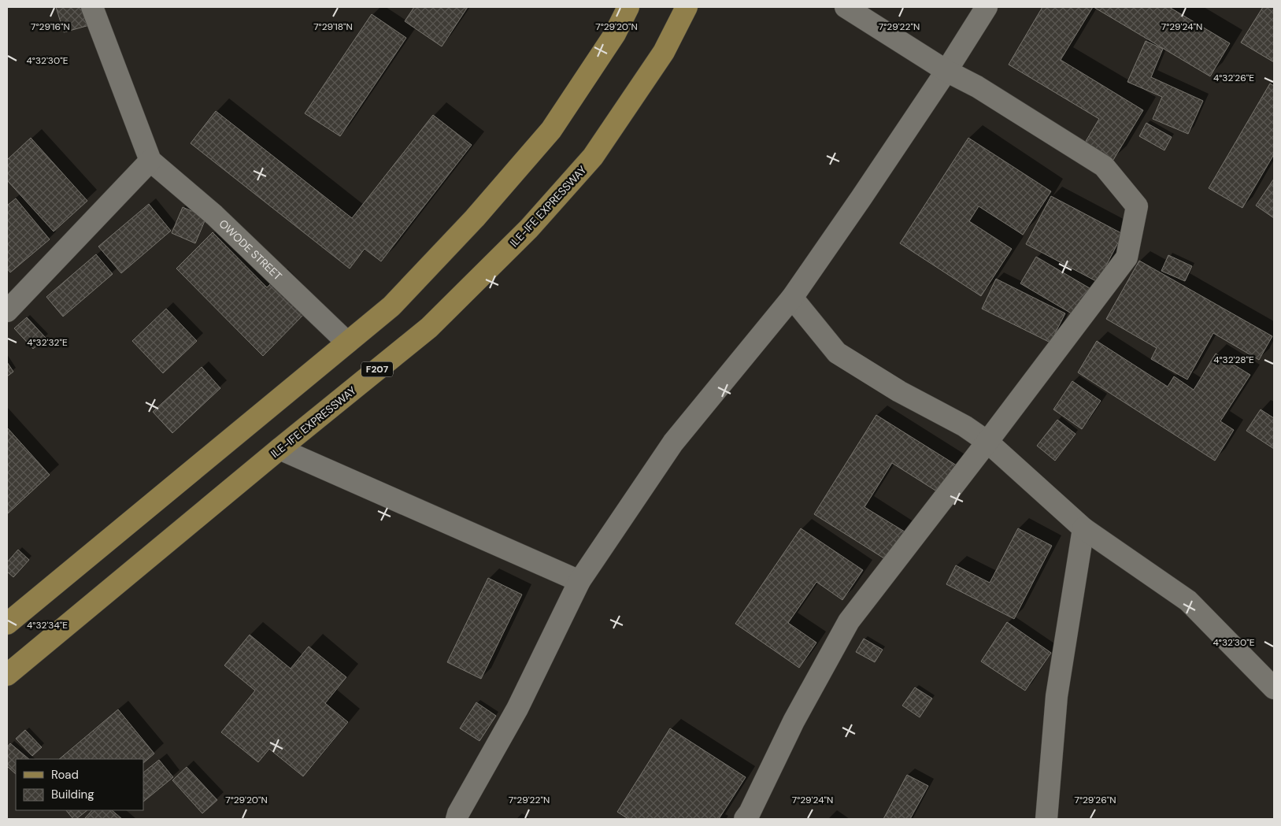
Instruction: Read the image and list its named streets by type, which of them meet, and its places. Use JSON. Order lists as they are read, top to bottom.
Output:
{
  "streets": {
    "main road": ["ILE-IFE EXPRESSWAY", "F207"],
    "street": ["OWODE STREET"]
  },
  "legend": ["Road", "Building"],
  "coordinates": [
    "7°29'16\"N",
    "7°29'18\"N",
    "7°29'20\"N",
    "7°29'22\"N",
    "7°29'24\"N",
    "4°32'30\"E",
    "4°32'26\"E",
    "4°32'32\"E",
    "4°32'28\"E",
    "4°32'34\"E",
    "7°29'26\"N"
  ]
}
